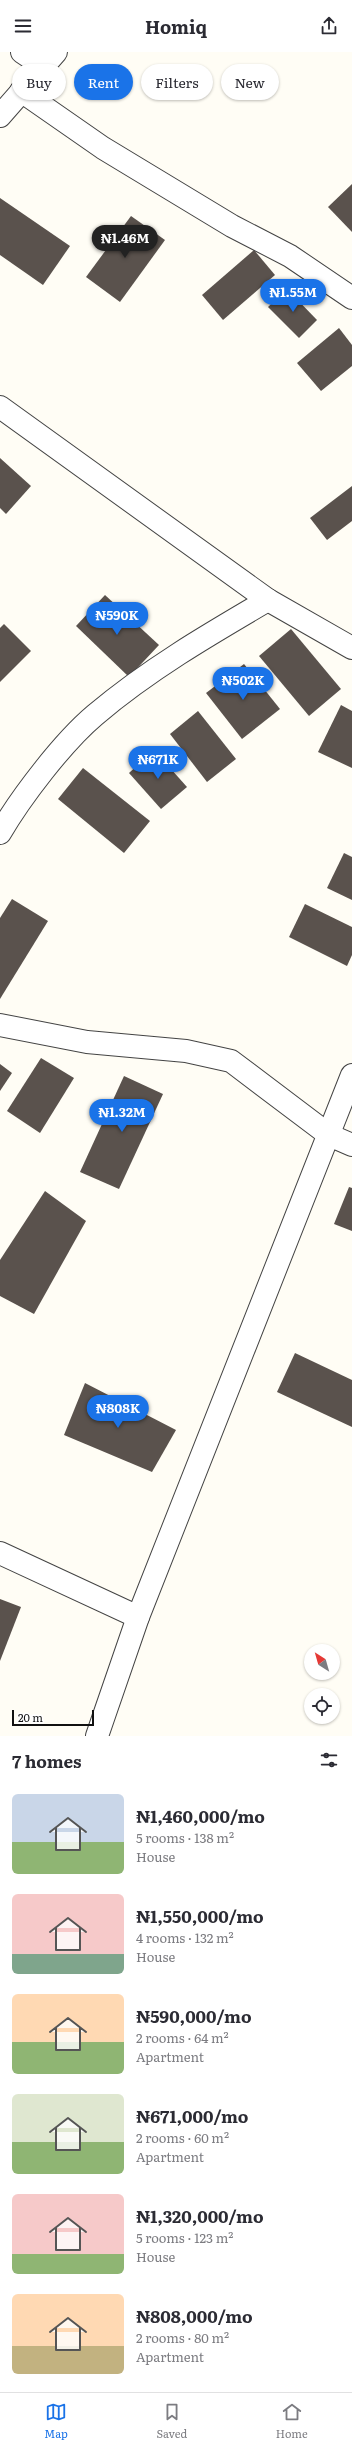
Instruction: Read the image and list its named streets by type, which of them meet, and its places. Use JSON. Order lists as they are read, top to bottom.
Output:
{
  "scale_bar": "20 m",
  "north": "top left",
  "page": {
    "header": "Homiq",
    "chip": [
      "Buy",
      "Rent",
      "Filters",
      "New"
    ],
    "price": [
      "₦1.46M",
      "₦1.55M",
      "₦590K",
      "₦502K",
      "₦671K",
      "₦1.32M",
      "₦808K"
    ],
    "scale": "20 m",
    "heading": "7 homes",
    "list": [
      {
        "name": "₦1,460,000/mo",
        "note": "5 rooms · 138 m² · House"
      },
      {
        "name": "₦1,550,000/mo",
        "note": "4 rooms · 132 m² · House"
      },
      {
        "name": "₦590,000/mo",
        "note": "2 rooms · 64 m² · Apartment"
      },
      {
        "name": "₦671,000/mo",
        "note": "2 rooms · 60 m² · Apartment"
      },
      {
        "name": "₦1,320,000/mo",
        "note": "5 rooms · 123 m² · House"
      },
      {
        "name": "₦808,000/mo",
        "note": "2 rooms · 80 m² · Apartment"
      }
    ],
    "tabs": ["Map", "Saved", "Home"]
  }
}
